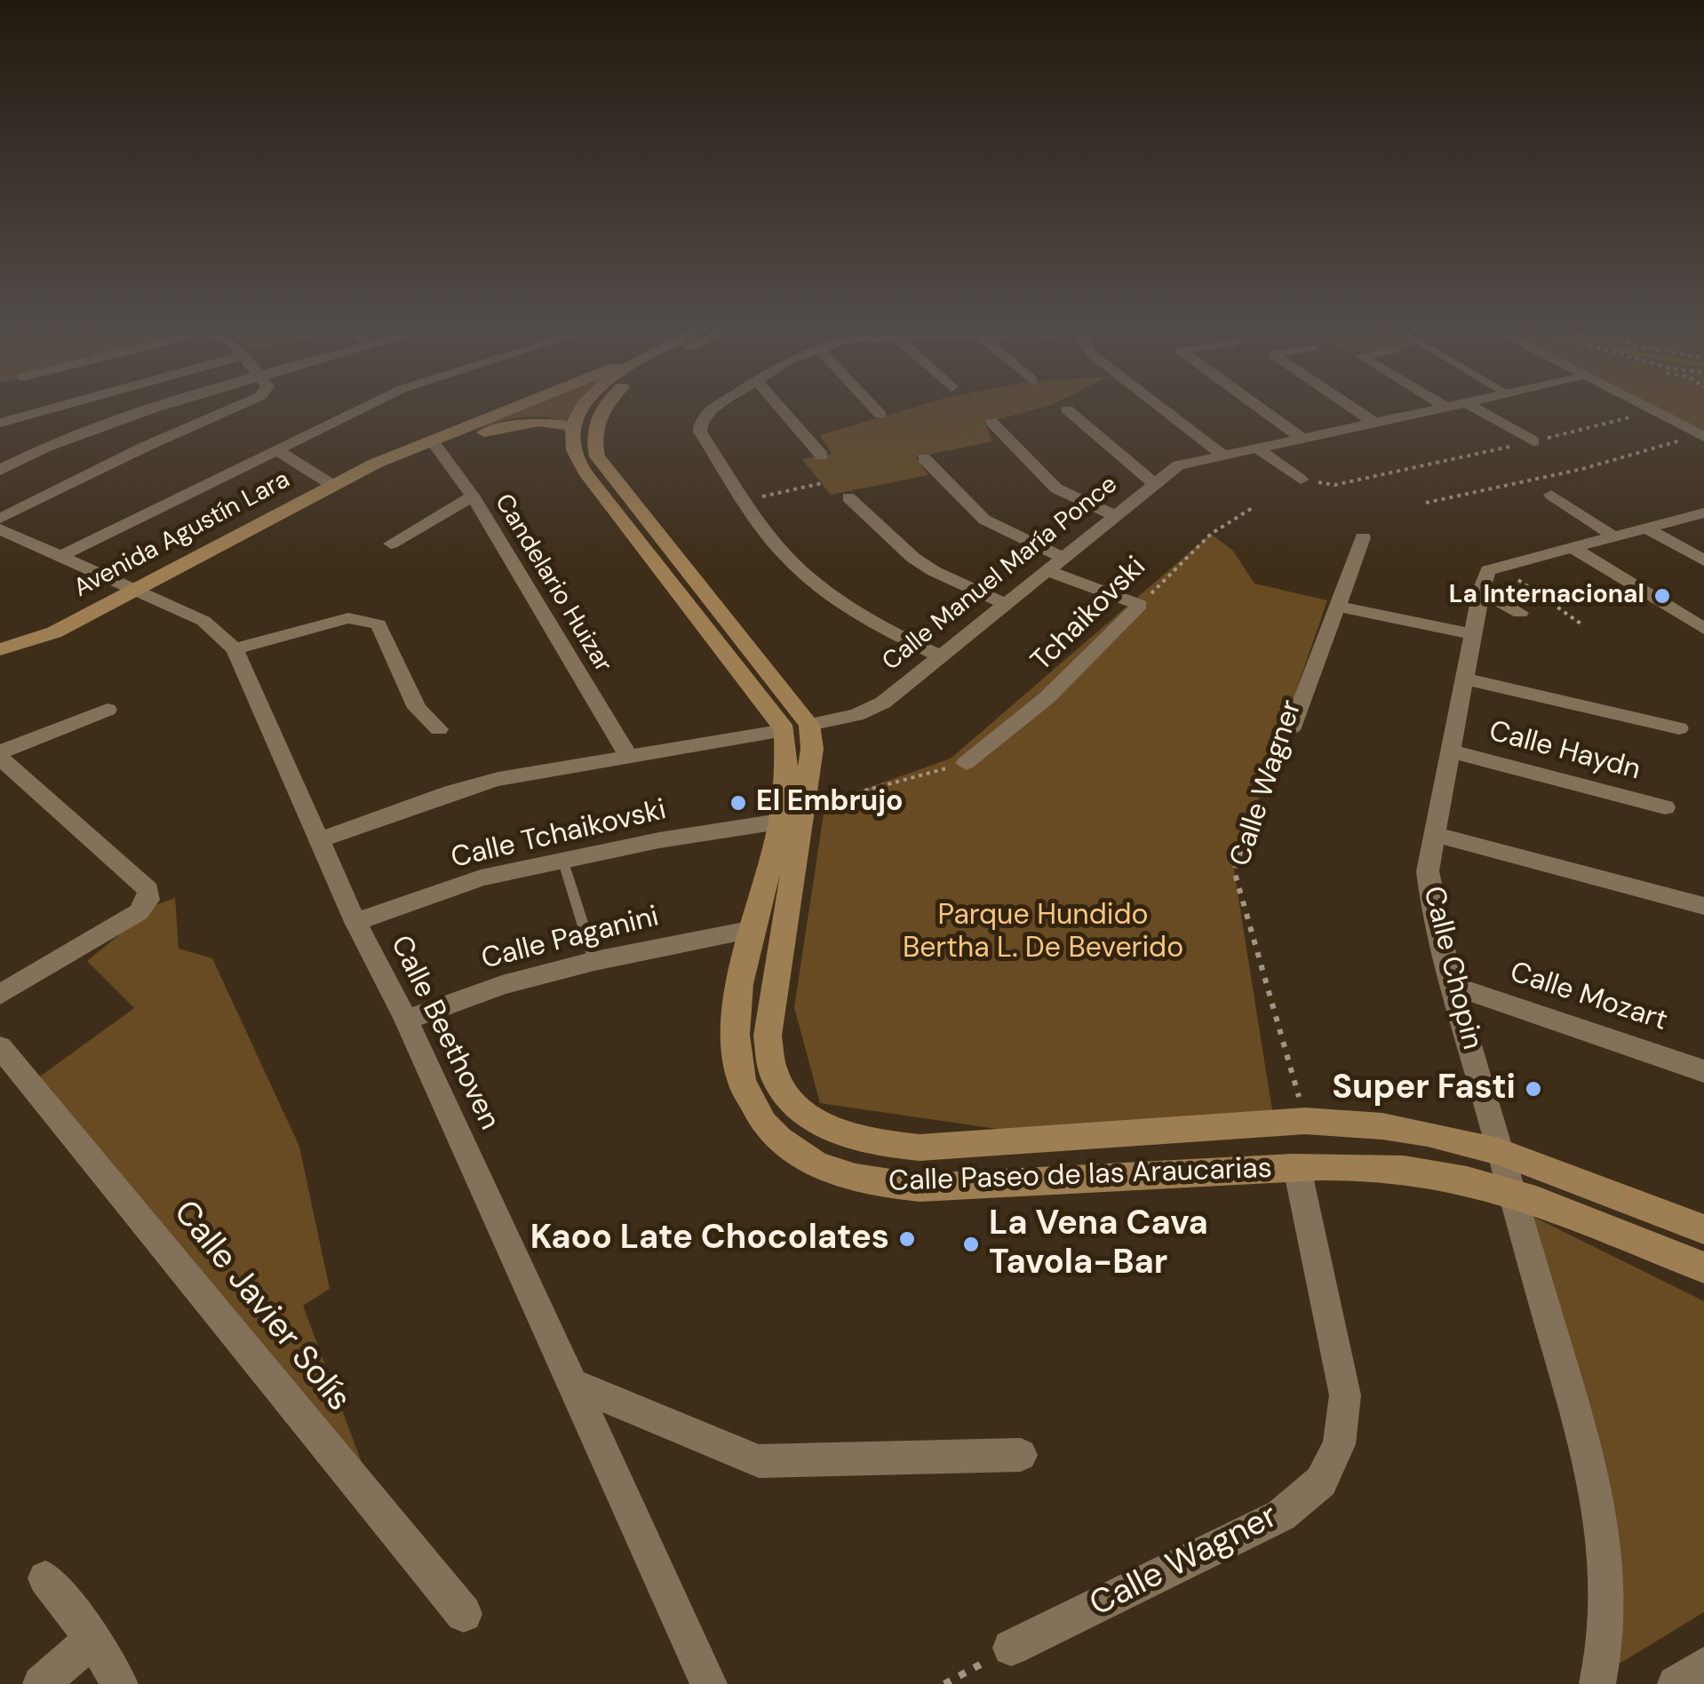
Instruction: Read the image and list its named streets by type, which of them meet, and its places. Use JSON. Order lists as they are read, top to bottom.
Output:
{
  "streets": {
    "main road": ["Avenida Agustín Lara", "Calle Paseo de las Araucarias"],
    "street": [
      "Calle Manuel María Ponce",
      "Candelario Huizar",
      "Tchaikovski",
      "Calle Haydn",
      "Calle Wagner",
      "Calle Tchaikovski",
      "Calle Paganini",
      "Calle Chopin",
      "Calle Mozart",
      "Calle Beethoven",
      "Calle Javier Solís"
    ]
  },
  "crossings": [
    ["Avenida Agustín Lara", "Candelario Huizar"],
    ["Avenida Agustín Lara", "Calle Beethoven"],
    ["Calle Manuel María Ponce", "Candelario Huizar"],
    ["Calle Manuel María Ponce", "Calle Beethoven"],
    ["Calle Manuel María Ponce", "Calle Paseo de las Araucarias"],
    ["Calle Haydn", "Calle Chopin"],
    ["Calle Wagner", "Calle Paseo de las Araucarias"],
    ["Calle Tchaikovski", "Calle Beethoven"],
    ["Calle Tchaikovski", "Calle Paseo de las Araucarias"],
    ["Calle Paganini", "Calle Beethoven"],
    ["Calle Paganini", "Calle Paseo de las Araucarias"],
    ["Calle Chopin", "Calle Mozart"],
    ["Calle Chopin", "Calle Paseo de las Araucarias"]
  ],
  "parks": ["Parque Hundido Bertha L. De Beverido"],
  "places": [
    "La Internacional",
    "El Embrujo",
    "Super Fasti",
    "Kaoo Late Chocolates",
    "La Vena Cava Tavola-Bar"
  ]
}
